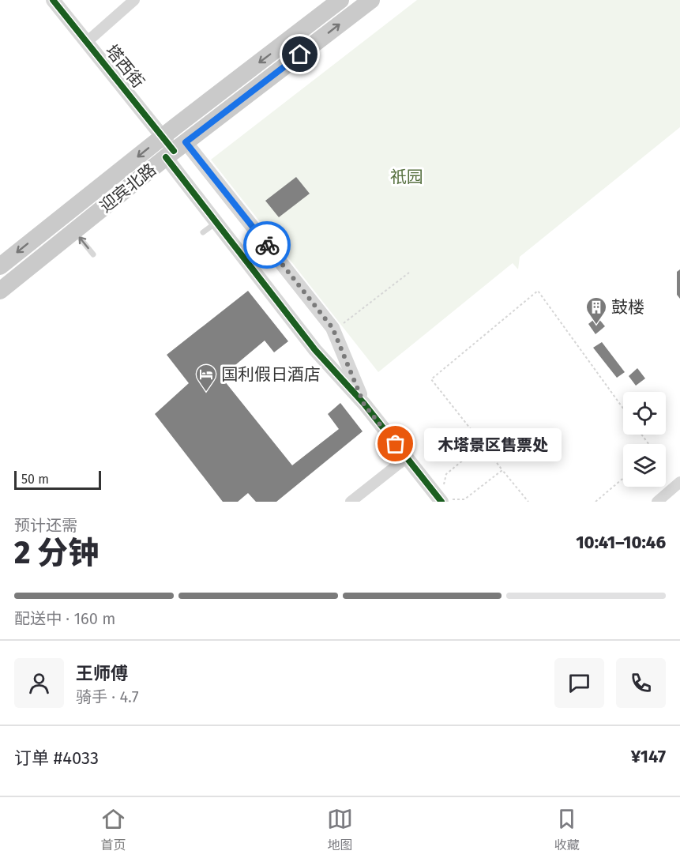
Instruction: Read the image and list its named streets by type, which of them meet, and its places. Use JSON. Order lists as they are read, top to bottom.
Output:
{
  "streets": {
    "main road": ["迎宾北路"],
    "street": ["塔西街"]
  },
  "crossings": [
    ["塔西街", "迎宾北路"]
  ],
  "parks": ["祇园"],
  "places": {
    "building": ["鼓楼"],
    "hotel": ["国利假日酒店"],
    "other": ["木塔景区售票处"]
  },
  "scale_bar": "50 m",
  "page": {
    "bubble": "木塔景区售票处",
    "scale": "50 m",
    "heading": ["2 分钟", "预计还需", "10:41–10:46"],
    "panel": [
      "王师傅",
      "骑手 · 4.7",
      "订单 #4033",
      "¥147"
    ],
    "bar": "配送中 · 160 m",
    "tabs": ["首页", "地图", "收藏"]
  }
}
